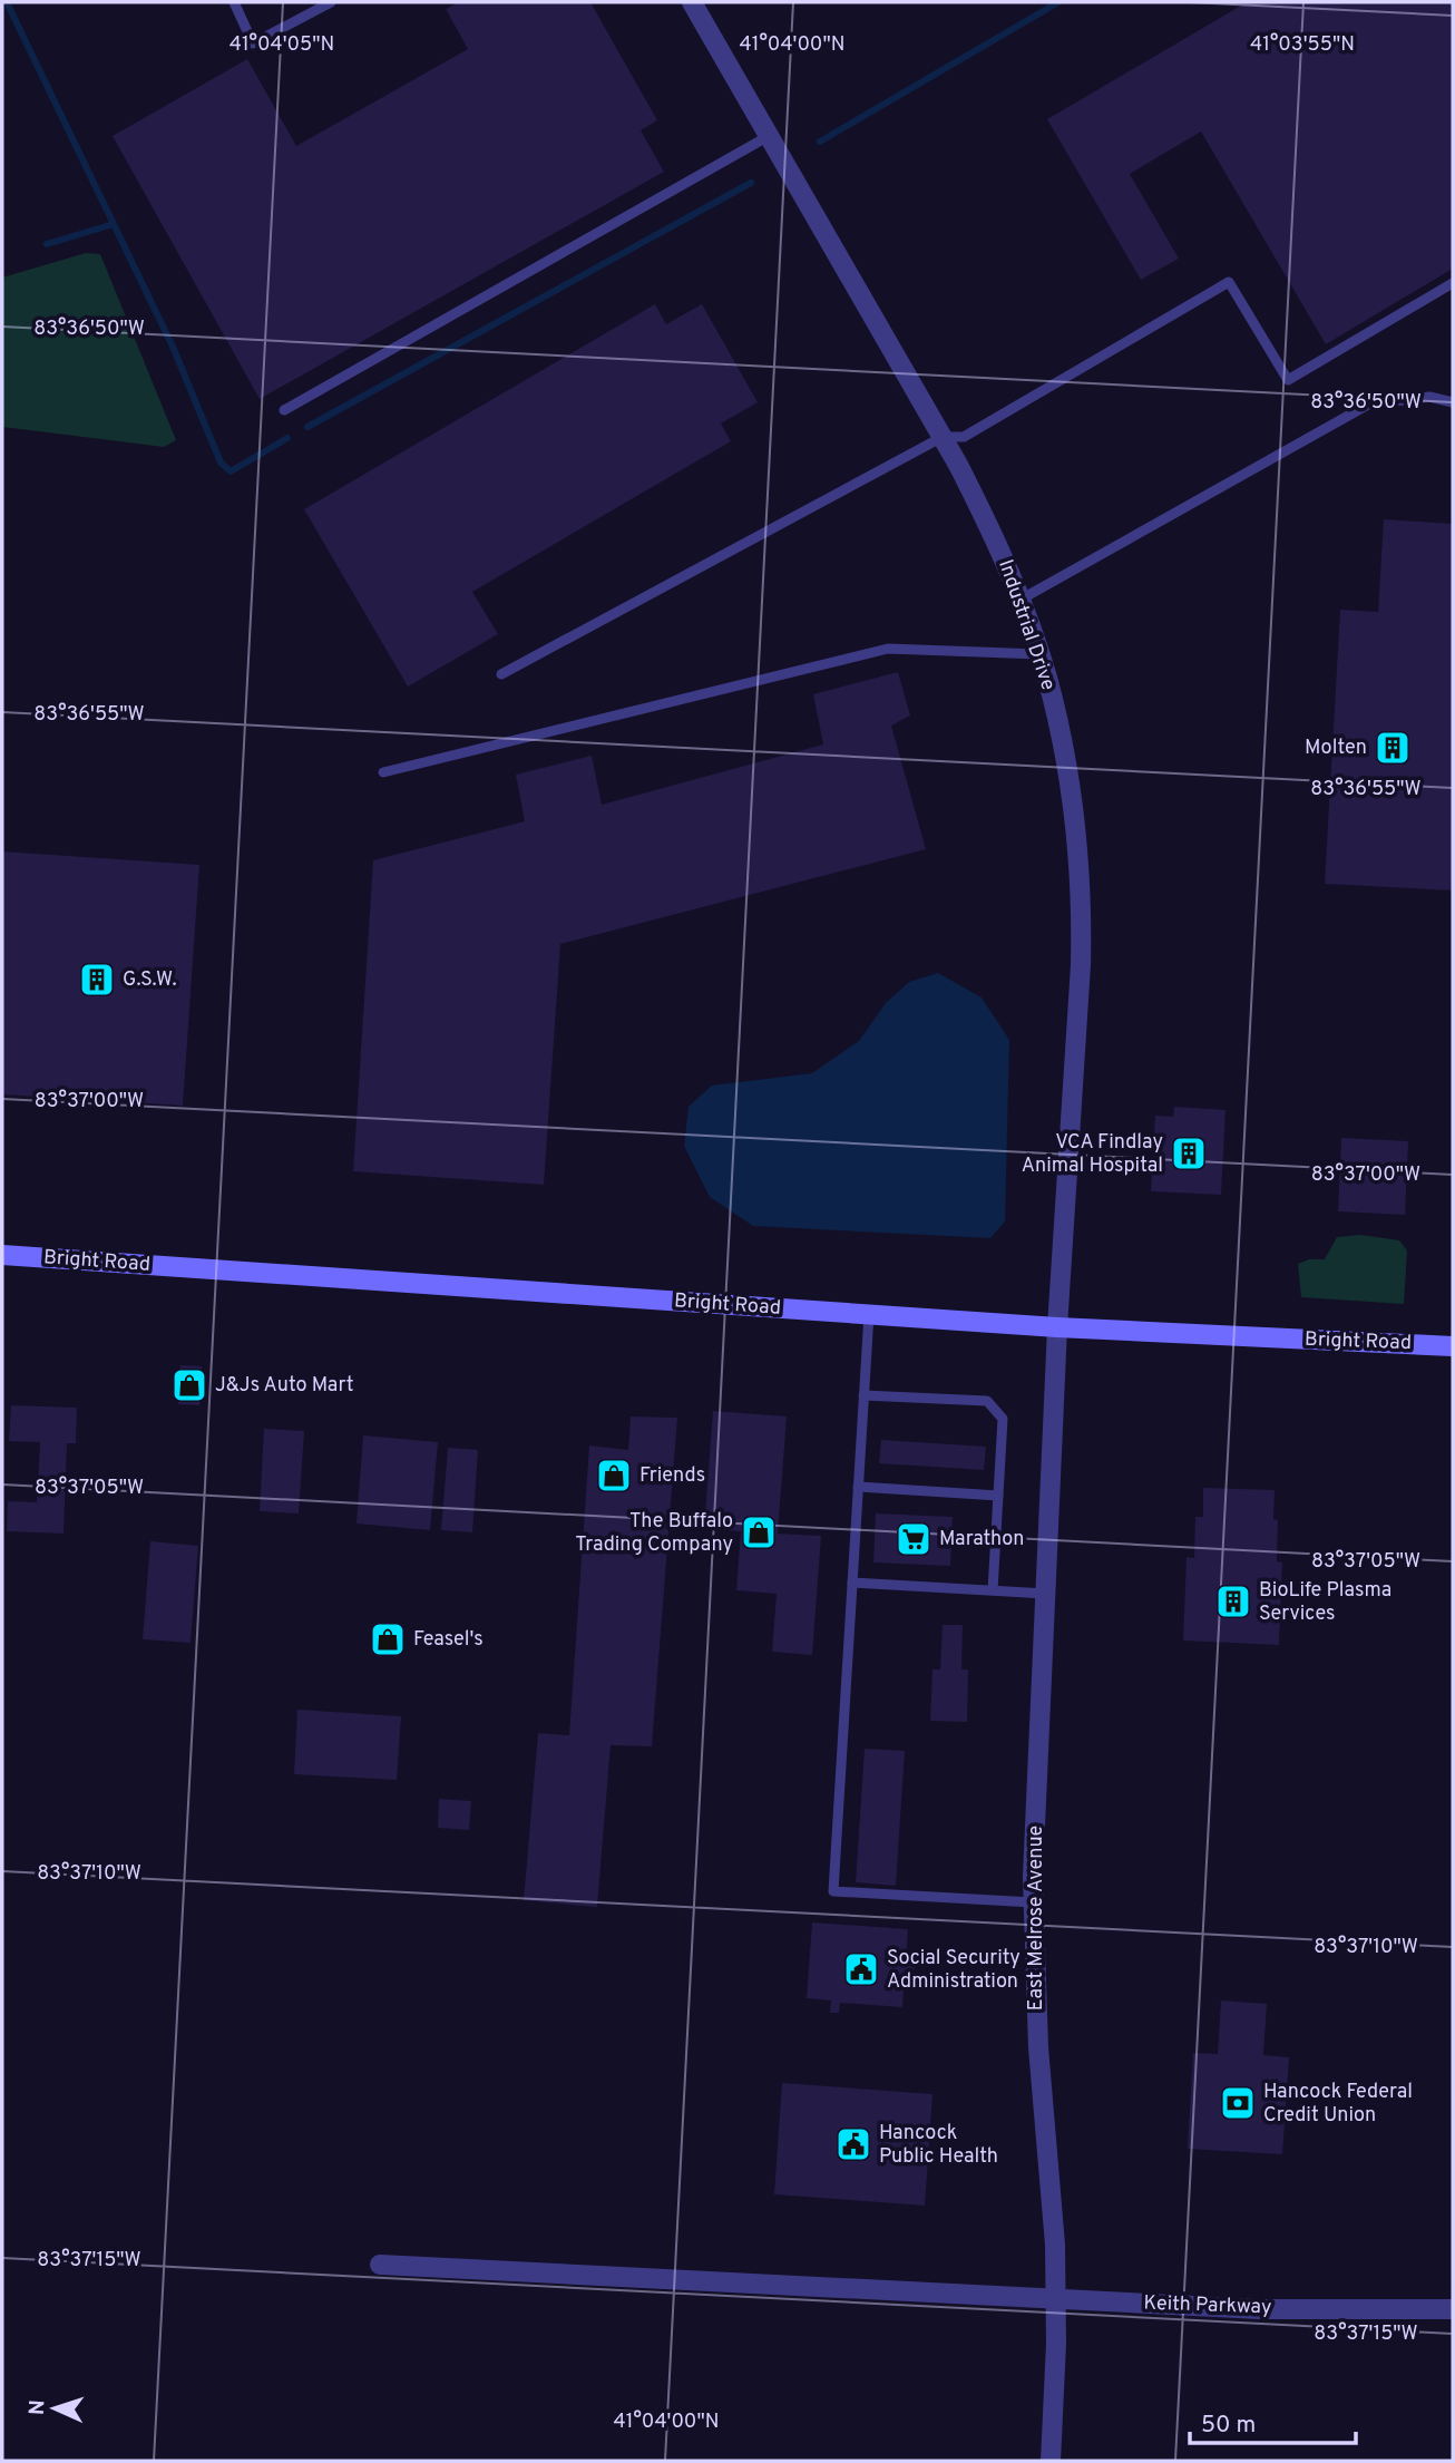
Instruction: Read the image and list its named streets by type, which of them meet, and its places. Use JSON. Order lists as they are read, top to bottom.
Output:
{
  "streets": {
    "main road": ["Bright Road"],
    "street": ["Industrial Drive", "East Melrose Avenue", "Keith Parkway"]
  },
  "crossings": [
    ["Industrial Drive", "Bright Road"],
    ["Industrial Drive", "East Melrose Avenue"],
    ["Bright Road", "East Melrose Avenue"],
    ["East Melrose Avenue", "Keith Parkway"]
  ],
  "places": {
    "building": [
      "Molten",
      "G.S.W.",
      "VCA Findlay Animal Hospital",
      "BioLife Plasma Services"
    ],
    "shop": [
      "J&Js Auto Mart",
      "Friends",
      "The Buffalo Trading Company",
      "Feasel's"
    ],
    "supermarket": ["Marathon"],
    "public building": ["Social Security Administration", "Hancock Public Health"],
    "bank": ["Hancock Federal Credit Union"]
  },
  "scale_bar": "50 m",
  "north": "left",
  "coordinates": [
    "41°04'05\"N",
    "41°04'00\"N",
    "41°03'55\"N",
    "83°36'50\"W",
    "83°36'55\"W",
    "83°37'00\"W",
    "83°37'05\"W",
    "83°37'10\"W",
    "83°37'15\"W"
  ]
}
